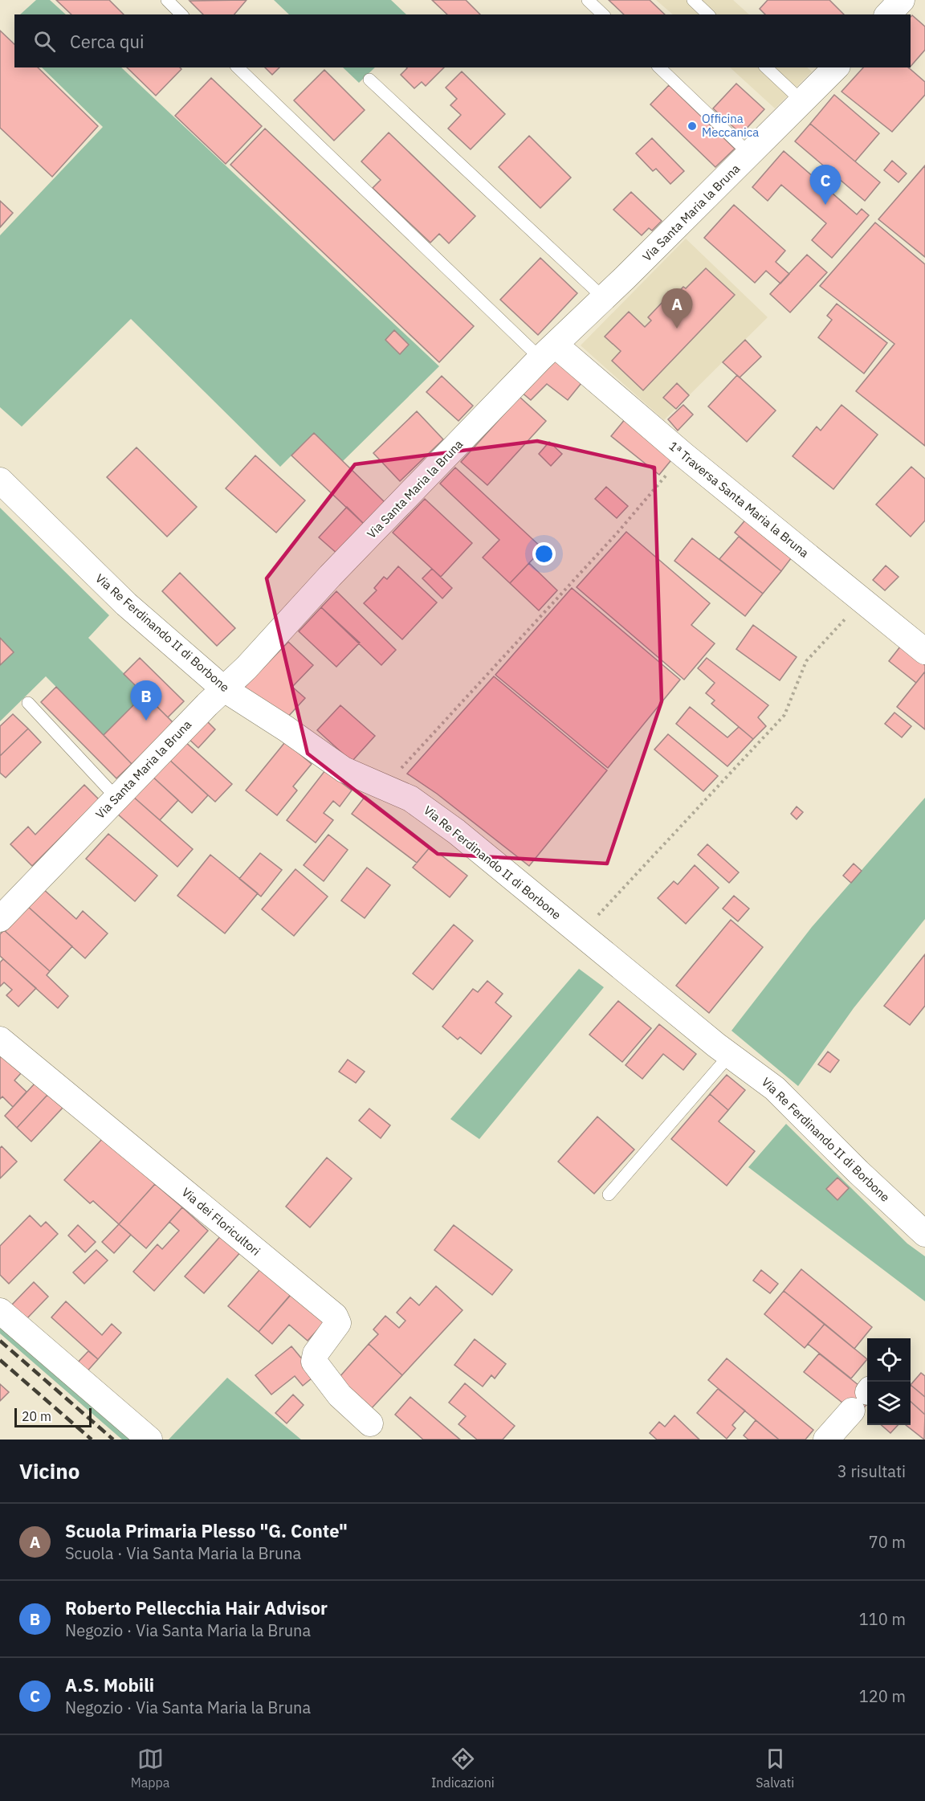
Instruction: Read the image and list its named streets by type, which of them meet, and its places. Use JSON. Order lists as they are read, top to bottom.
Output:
{
  "streets": {
    "street": [
      "Via Santa Maria la Bruna",
      "1ª Traversa Santa Maria la Bruna",
      "Via Re Ferdinando II di Borbone",
      "Via dei Floricultori"
    ]
  },
  "crossings": [
    ["Via Santa Maria la Bruna", "1ª Traversa Santa Maria la Bruna"],
    ["Via Santa Maria la Bruna", "Via Re Ferdinando II di Borbone"]
  ],
  "places": ["Officina Meccanica"],
  "scale_bar": "20 m",
  "page": {
    "search": "Cerca qui",
    "pins": ["C", "A", "B"],
    "scale": "20 m",
    "heading": ["Vicino", "3 risultati"],
    "list": [
      {
        "mark": "A",
        "name": "Scuola Primaria Plesso \"G. Conte\"",
        "note": "Scuola · Via Santa Maria la Bruna",
        "value": "70 m"
      },
      {
        "mark": "B",
        "name": "Roberto Pellecchia Hair Advisor",
        "note": "Negozio · Via Santa Maria la Bruna",
        "value": "110 m"
      },
      {
        "mark": "C",
        "name": "A.S. Mobili",
        "note": "Negozio · Via Santa Maria la Bruna",
        "value": "120 m"
      }
    ],
    "nav": ["Mappa", "Indicazioni", "Salvati"]
  }
}
